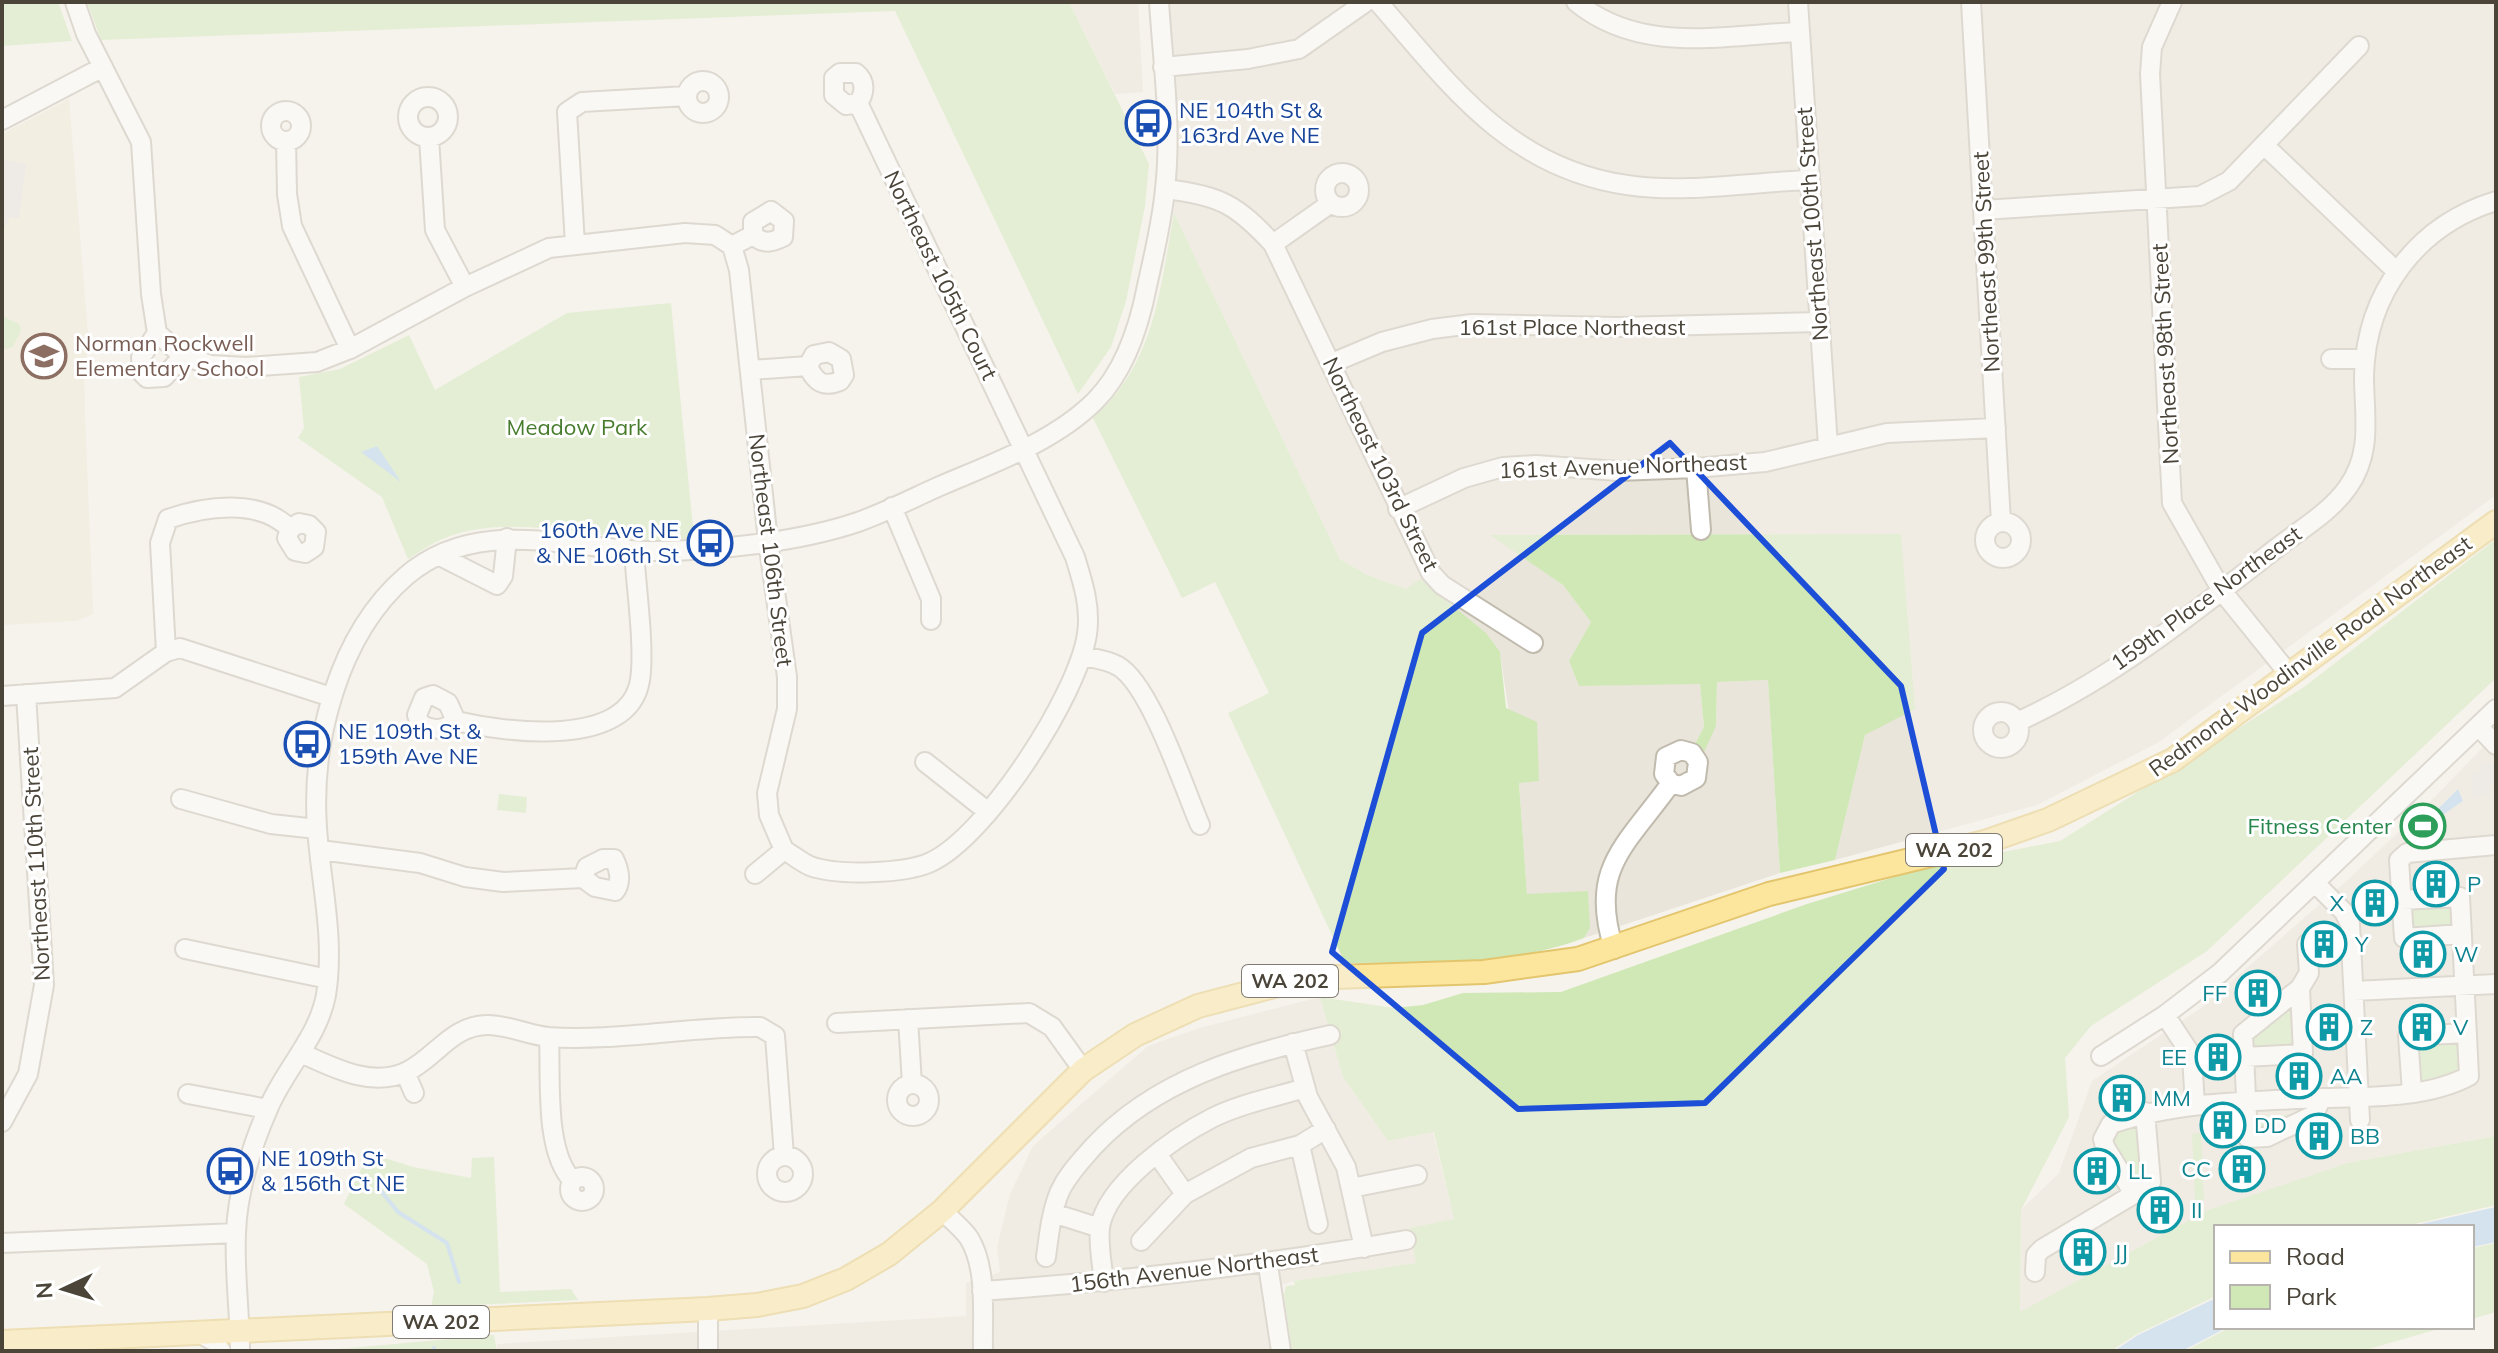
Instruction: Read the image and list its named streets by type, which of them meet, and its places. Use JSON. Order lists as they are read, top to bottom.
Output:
{
  "streets": {
    "main road": ["Redmond-Woodinville Road Northeast", "WA 202"],
    "street": [
      "Northeast 100th Street",
      "Northeast 99th Street",
      "Northeast 105th Court",
      "161st Place Northeast",
      "Northeast 98th Street",
      "Northeast 103rd Street",
      "161st Avenue Northeast",
      "Northeast 106th Street",
      "159th Place Northeast",
      "Northeast 110th Street",
      "156th Avenue Northeast"
    ]
  },
  "crossings": [
    ["Northeast 100th Street", "161st Place Northeast"],
    ["Northeast 100th Street", "161st Avenue Northeast"],
    ["Northeast 99th Street", "161st Avenue Northeast"],
    ["Northeast 105th Court", "Northeast 106th Street"],
    ["161st Place Northeast", "Northeast 103rd Street"],
    ["Northeast 98th Street", "159th Place Northeast"],
    ["Northeast 98th Street", "Redmond-Woodinville Road Northeast"],
    ["Northeast 103rd Street", "161st Avenue Northeast"]
  ],
  "parks": ["Meadow Park"],
  "places": {
    "bus stop": [
      "NE 104th St & 163rd Ave NE",
      "160th Ave NE & NE 106th St",
      "NE 109th St & 159th Ave NE",
      "NE 109th St & 156th Ct NE"
    ],
    "school or university": ["Norman Rockwell Elementary School"],
    "sports": ["Fitness Center"],
    "building": [
      "P",
      "X",
      "Y",
      "W",
      "FF",
      "Z",
      "V",
      "EE",
      "AA",
      "MM",
      "DD",
      "BB",
      "CC",
      "LL",
      "II",
      "JJ"
    ]
  },
  "legend": ["Road", "Park"],
  "north": "left"
}
